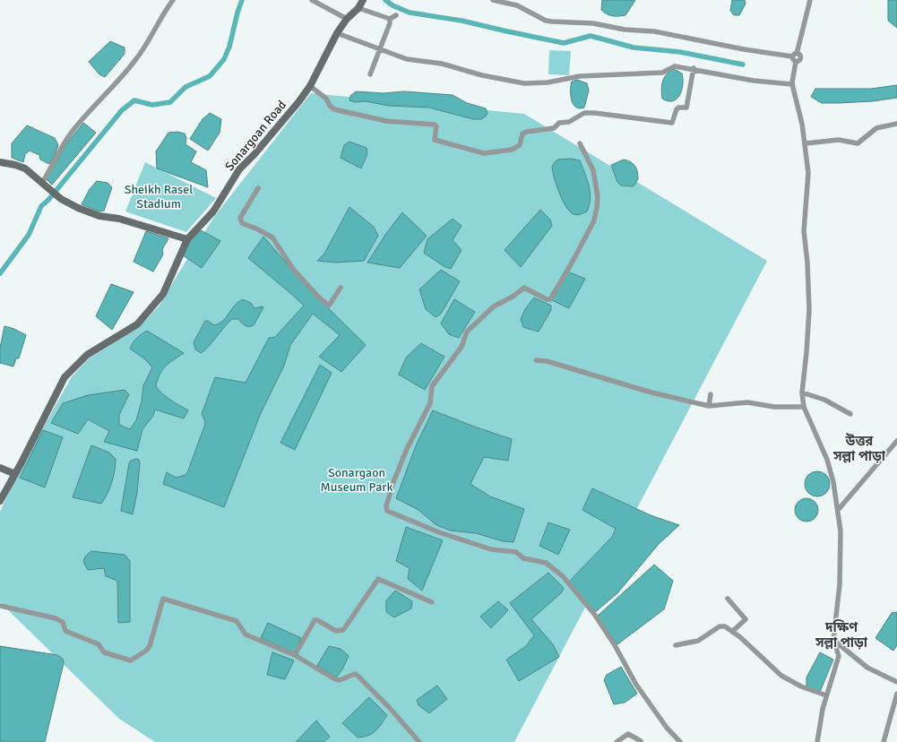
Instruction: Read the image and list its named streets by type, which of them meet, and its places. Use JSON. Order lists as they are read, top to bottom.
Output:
{
  "streets": {
    "main road": ["Sonargoan Road"]
  },
  "districts": ["উত্তর সল্লা পাড়া", "দক্ষিণ সল্লা পাড়া"],
  "parks": ["Sheikh Rasel Stadium", "Sonargaon Museum Park"]
}
